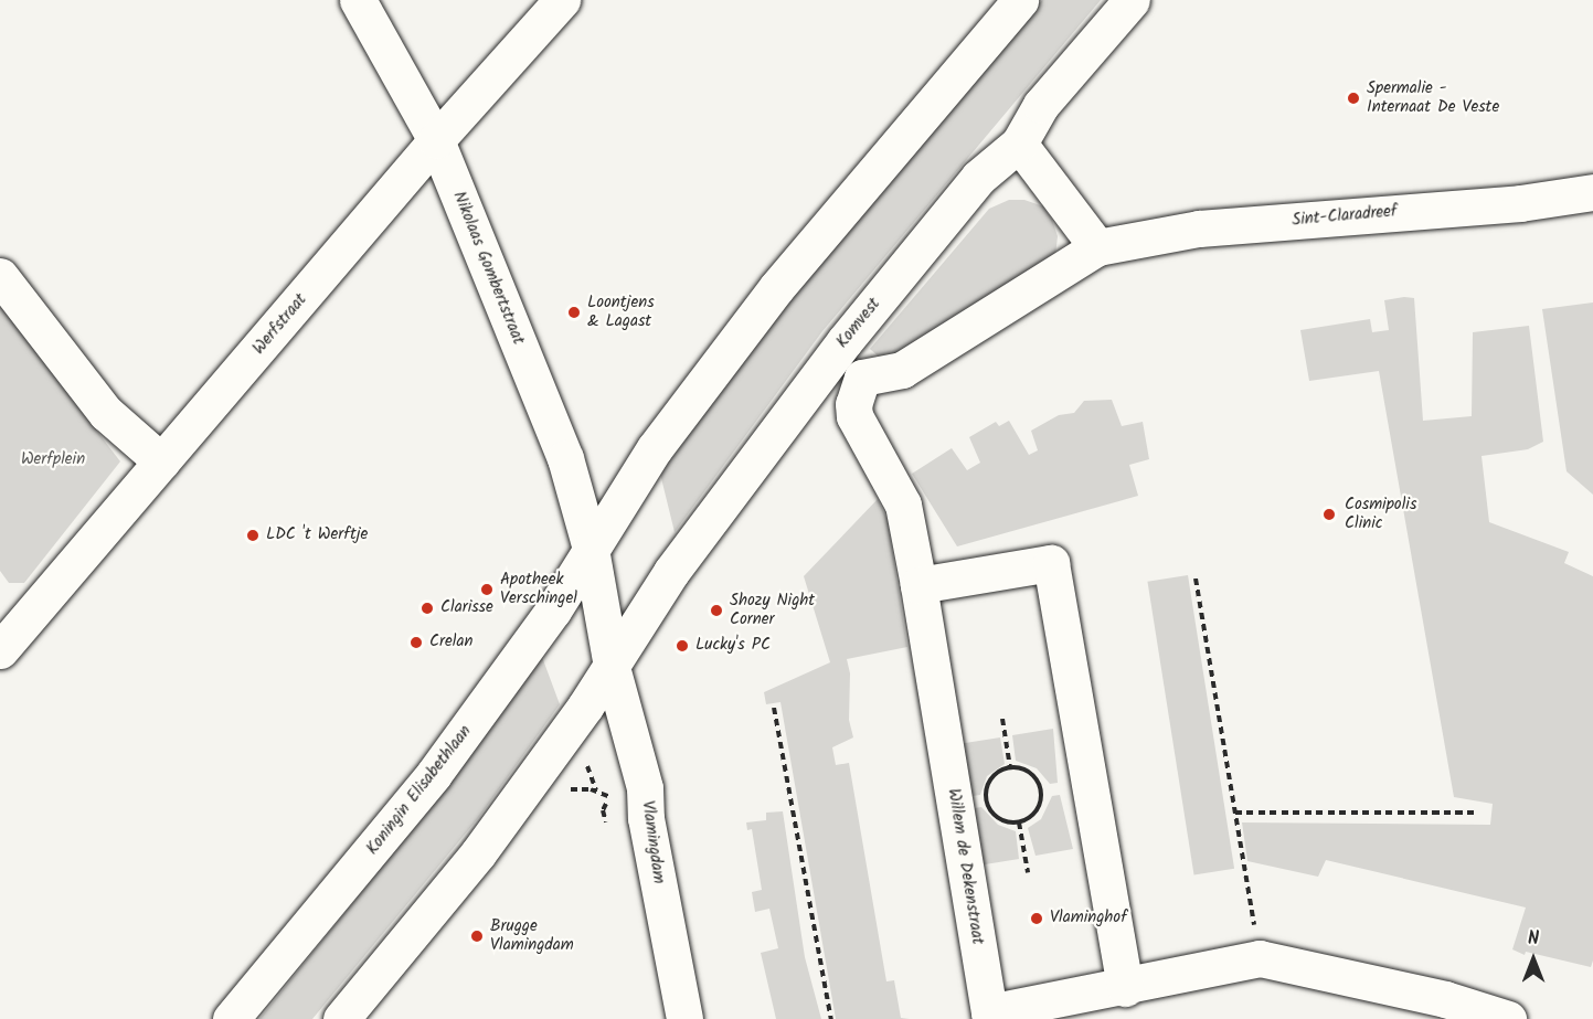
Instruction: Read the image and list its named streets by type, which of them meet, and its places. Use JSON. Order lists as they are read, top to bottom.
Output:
{
  "streets": {
    "street": [
      "Sint-Claradreef",
      "Nikolaas Gombertstraat",
      "Komvest",
      "Werfstraat",
      "Koningin Elisabethlaan",
      "Vlamingdam",
      "Willem de Dekenstraat"
    ]
  },
  "crossings": [
    ["Sint-Claradreef", "Willem de Dekenstraat"],
    ["Nikolaas Gombertstraat", "Komvest"],
    ["Nikolaas Gombertstraat", "Werfstraat"],
    ["Nikolaas Gombertstraat", "Koningin Elisabethlaan"],
    ["Nikolaas Gombertstraat", "Vlamingdam"],
    ["Komvest", "Vlamingdam"]
  ],
  "parks": ["Werfplein"],
  "places": [
    "Spermalie - Internaat De Veste",
    "Loontjens & Lagast",
    "Cosmipolis Clinic",
    "LDC 't Werftje",
    "Apotheek Verschingel",
    "Clarisse",
    "Shozy Night Corner",
    "Crelan",
    "Lucky's PC",
    "Vlaminghof",
    "Brugge Vlamingdam"
  ],
  "north": "top"
}
